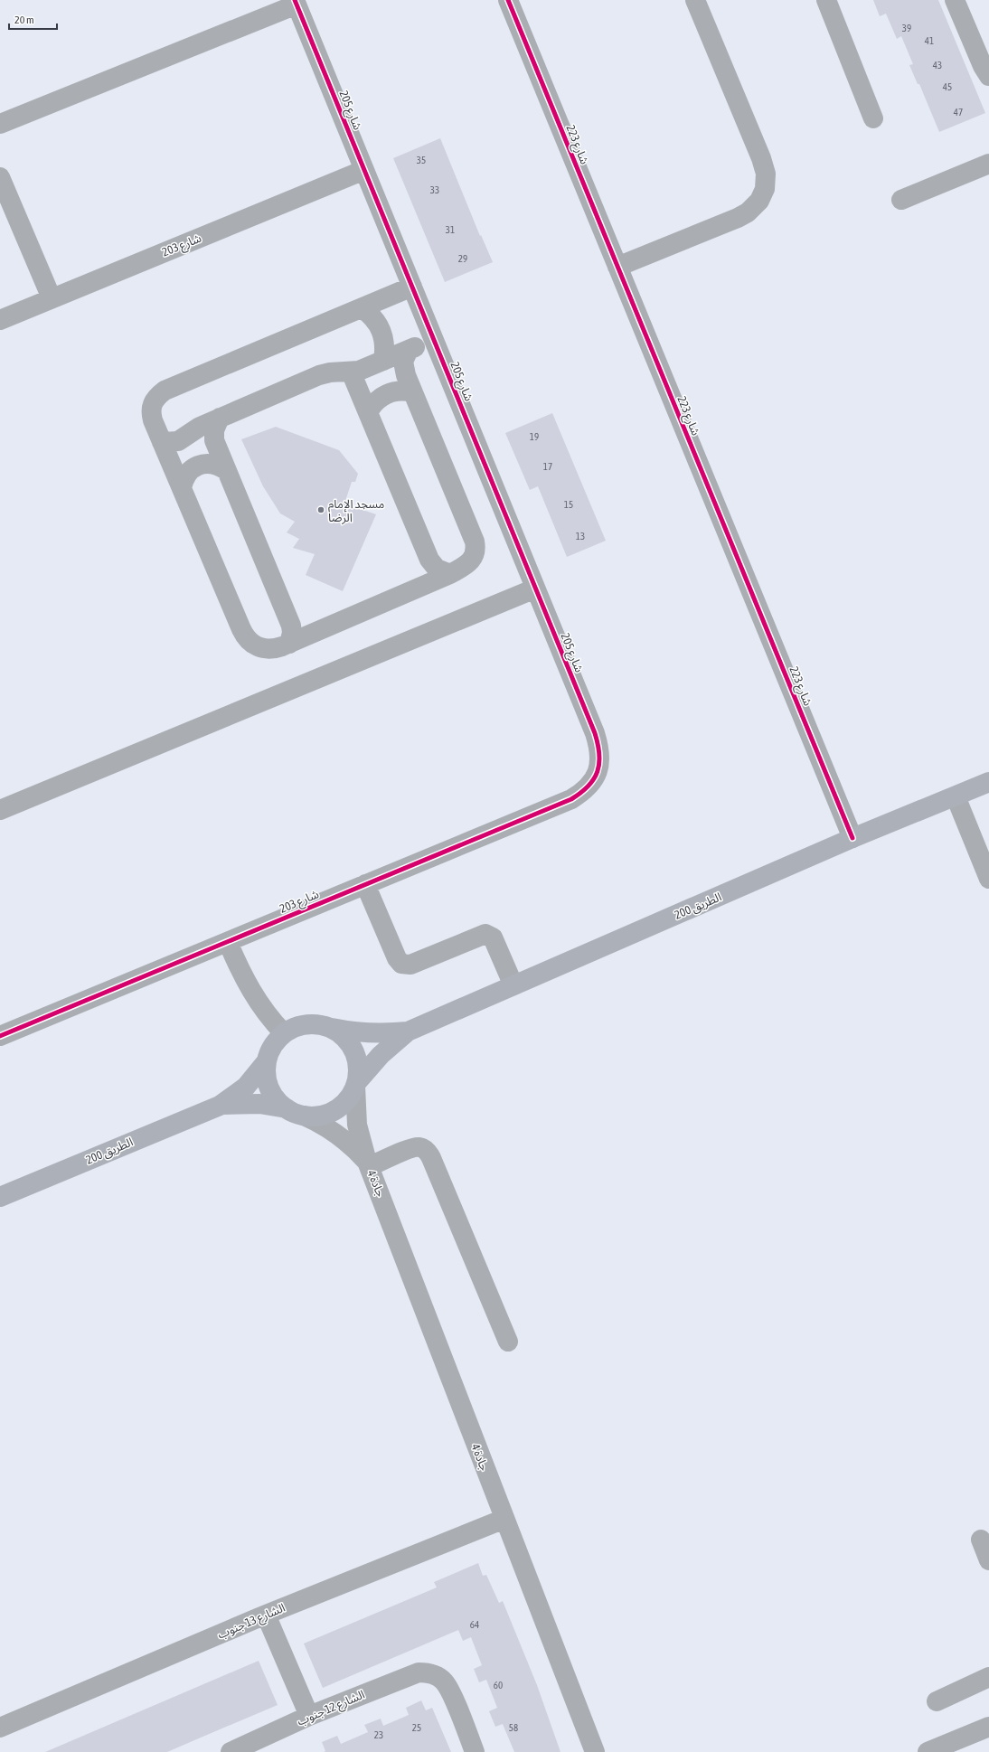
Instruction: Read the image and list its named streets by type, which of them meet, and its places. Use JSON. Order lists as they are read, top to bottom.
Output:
{
  "streets": {
    "main road": ["الطريق 200"],
    "street": [
      "شارع 205",
      "شارع 223",
      "شارع 203",
      "جادة 4",
      "الشارع 13 جنوب",
      "الشارع 12 جنوب"
    ]
  },
  "crossings": [
    ["شارع 205", "شارع 203"],
    ["شارع 223", "الطريق 200"],
    ["الطريق 200", "جادة 4"],
    ["جادة 4", "الشارع 13 جنوب"]
  ],
  "places": ["مسجد الإمام الرضا"],
  "house_numbers": [
    "39",
    "41",
    "43",
    "45",
    "47",
    "35",
    "33",
    "31",
    "29",
    "19",
    "17",
    "15",
    "13",
    "64",
    "60",
    "25",
    "58",
    "23"
  ],
  "scale_bar": "20 m"
}
